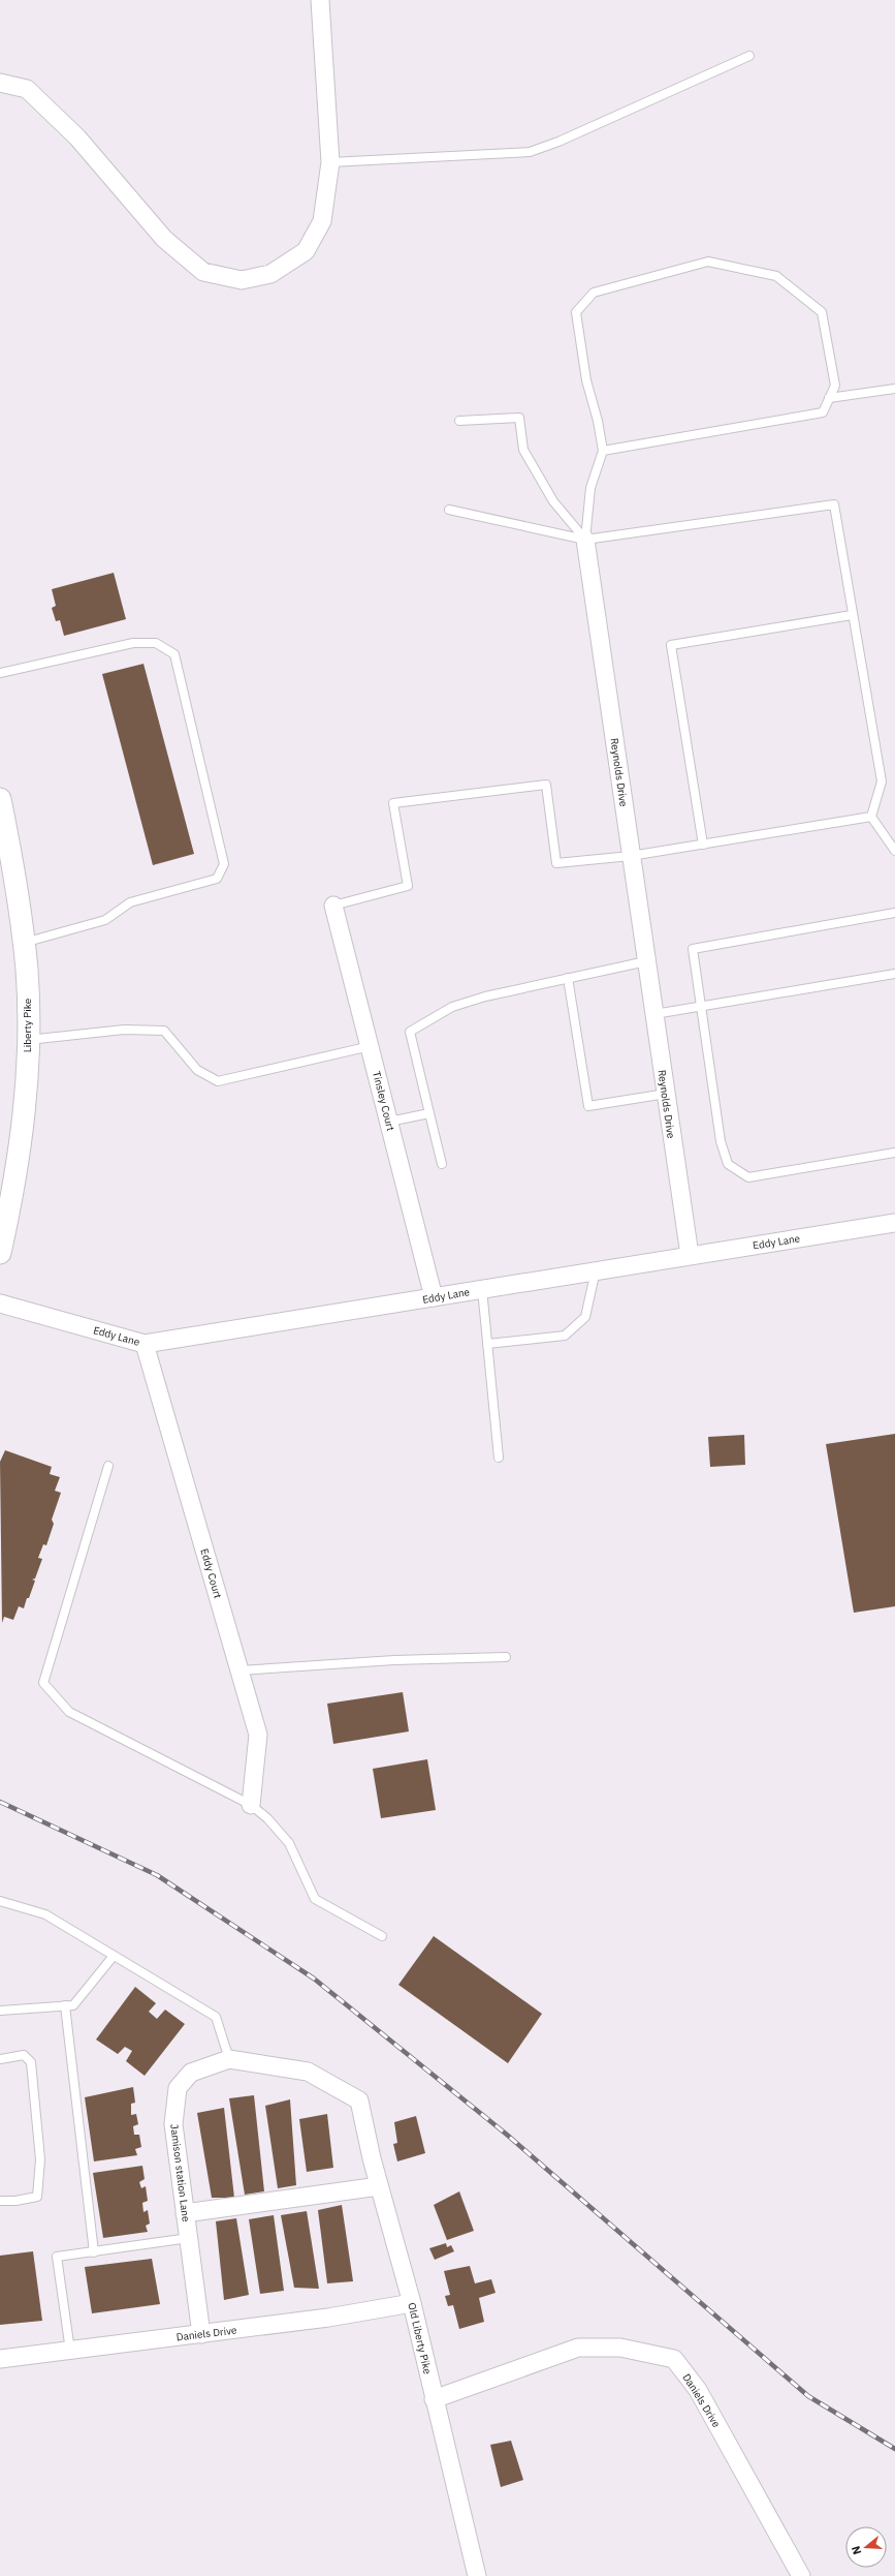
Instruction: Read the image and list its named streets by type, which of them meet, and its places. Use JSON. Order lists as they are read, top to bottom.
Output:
{
  "streets": {
    "street": [
      "Reynolds Drive",
      "Liberty Pike",
      "Tinsley Court",
      "Eddy Lane",
      "Eddy Court",
      "Jamison station Lane",
      "Daniels Drive",
      "Old Liberty Pike"
    ]
  },
  "crossings": [
    ["Reynolds Drive", "Eddy Lane"],
    ["Tinsley Court", "Eddy Lane"],
    ["Eddy Lane", "Eddy Court"],
    ["Jamison station Lane", "Daniels Drive"],
    ["Jamison station Lane", "Old Liberty Pike"],
    ["Daniels Drive", "Old Liberty Pike"]
  ],
  "north": "left"
}
